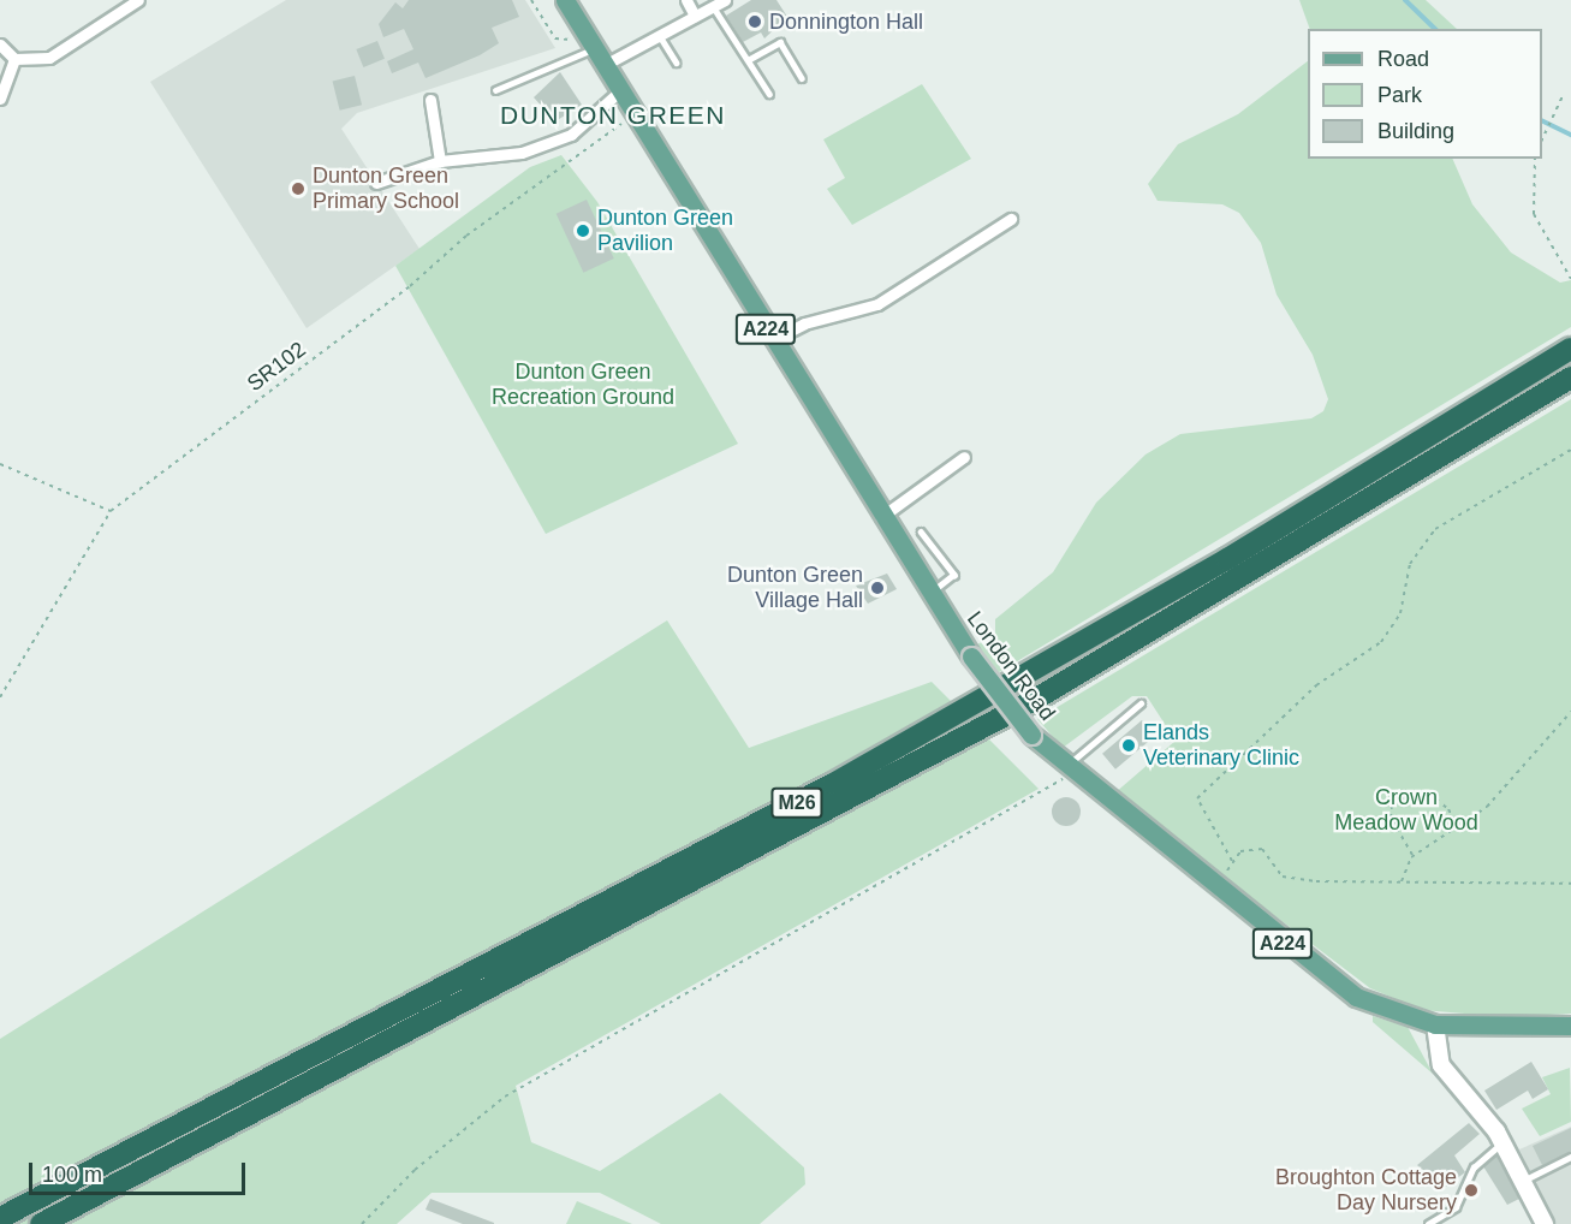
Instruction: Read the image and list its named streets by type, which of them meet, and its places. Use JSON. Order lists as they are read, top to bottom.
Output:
{
  "streets": {
    "highway": ["M26"],
    "main road": ["A224", "London Road"],
    "path": ["SR102"]
  },
  "crossings": [
    ["A224", "London Road"],
    ["SR102", "London Road"]
  ],
  "districts": ["DUNTON GREEN"],
  "parks": ["Dunton Green Recreation Ground", "Crown Meadow Wood"],
  "places": [
    "Donnington Hall",
    "Dunton Green Primary School",
    "Dunton Green Pavilion",
    "Dunton Green Village Hall",
    "Elands Veterinary Clinic",
    "Broughton Cottage Day Nursery"
  ],
  "legend": ["Road", "Park", "Building"],
  "scale_bar": "100 m"
}
